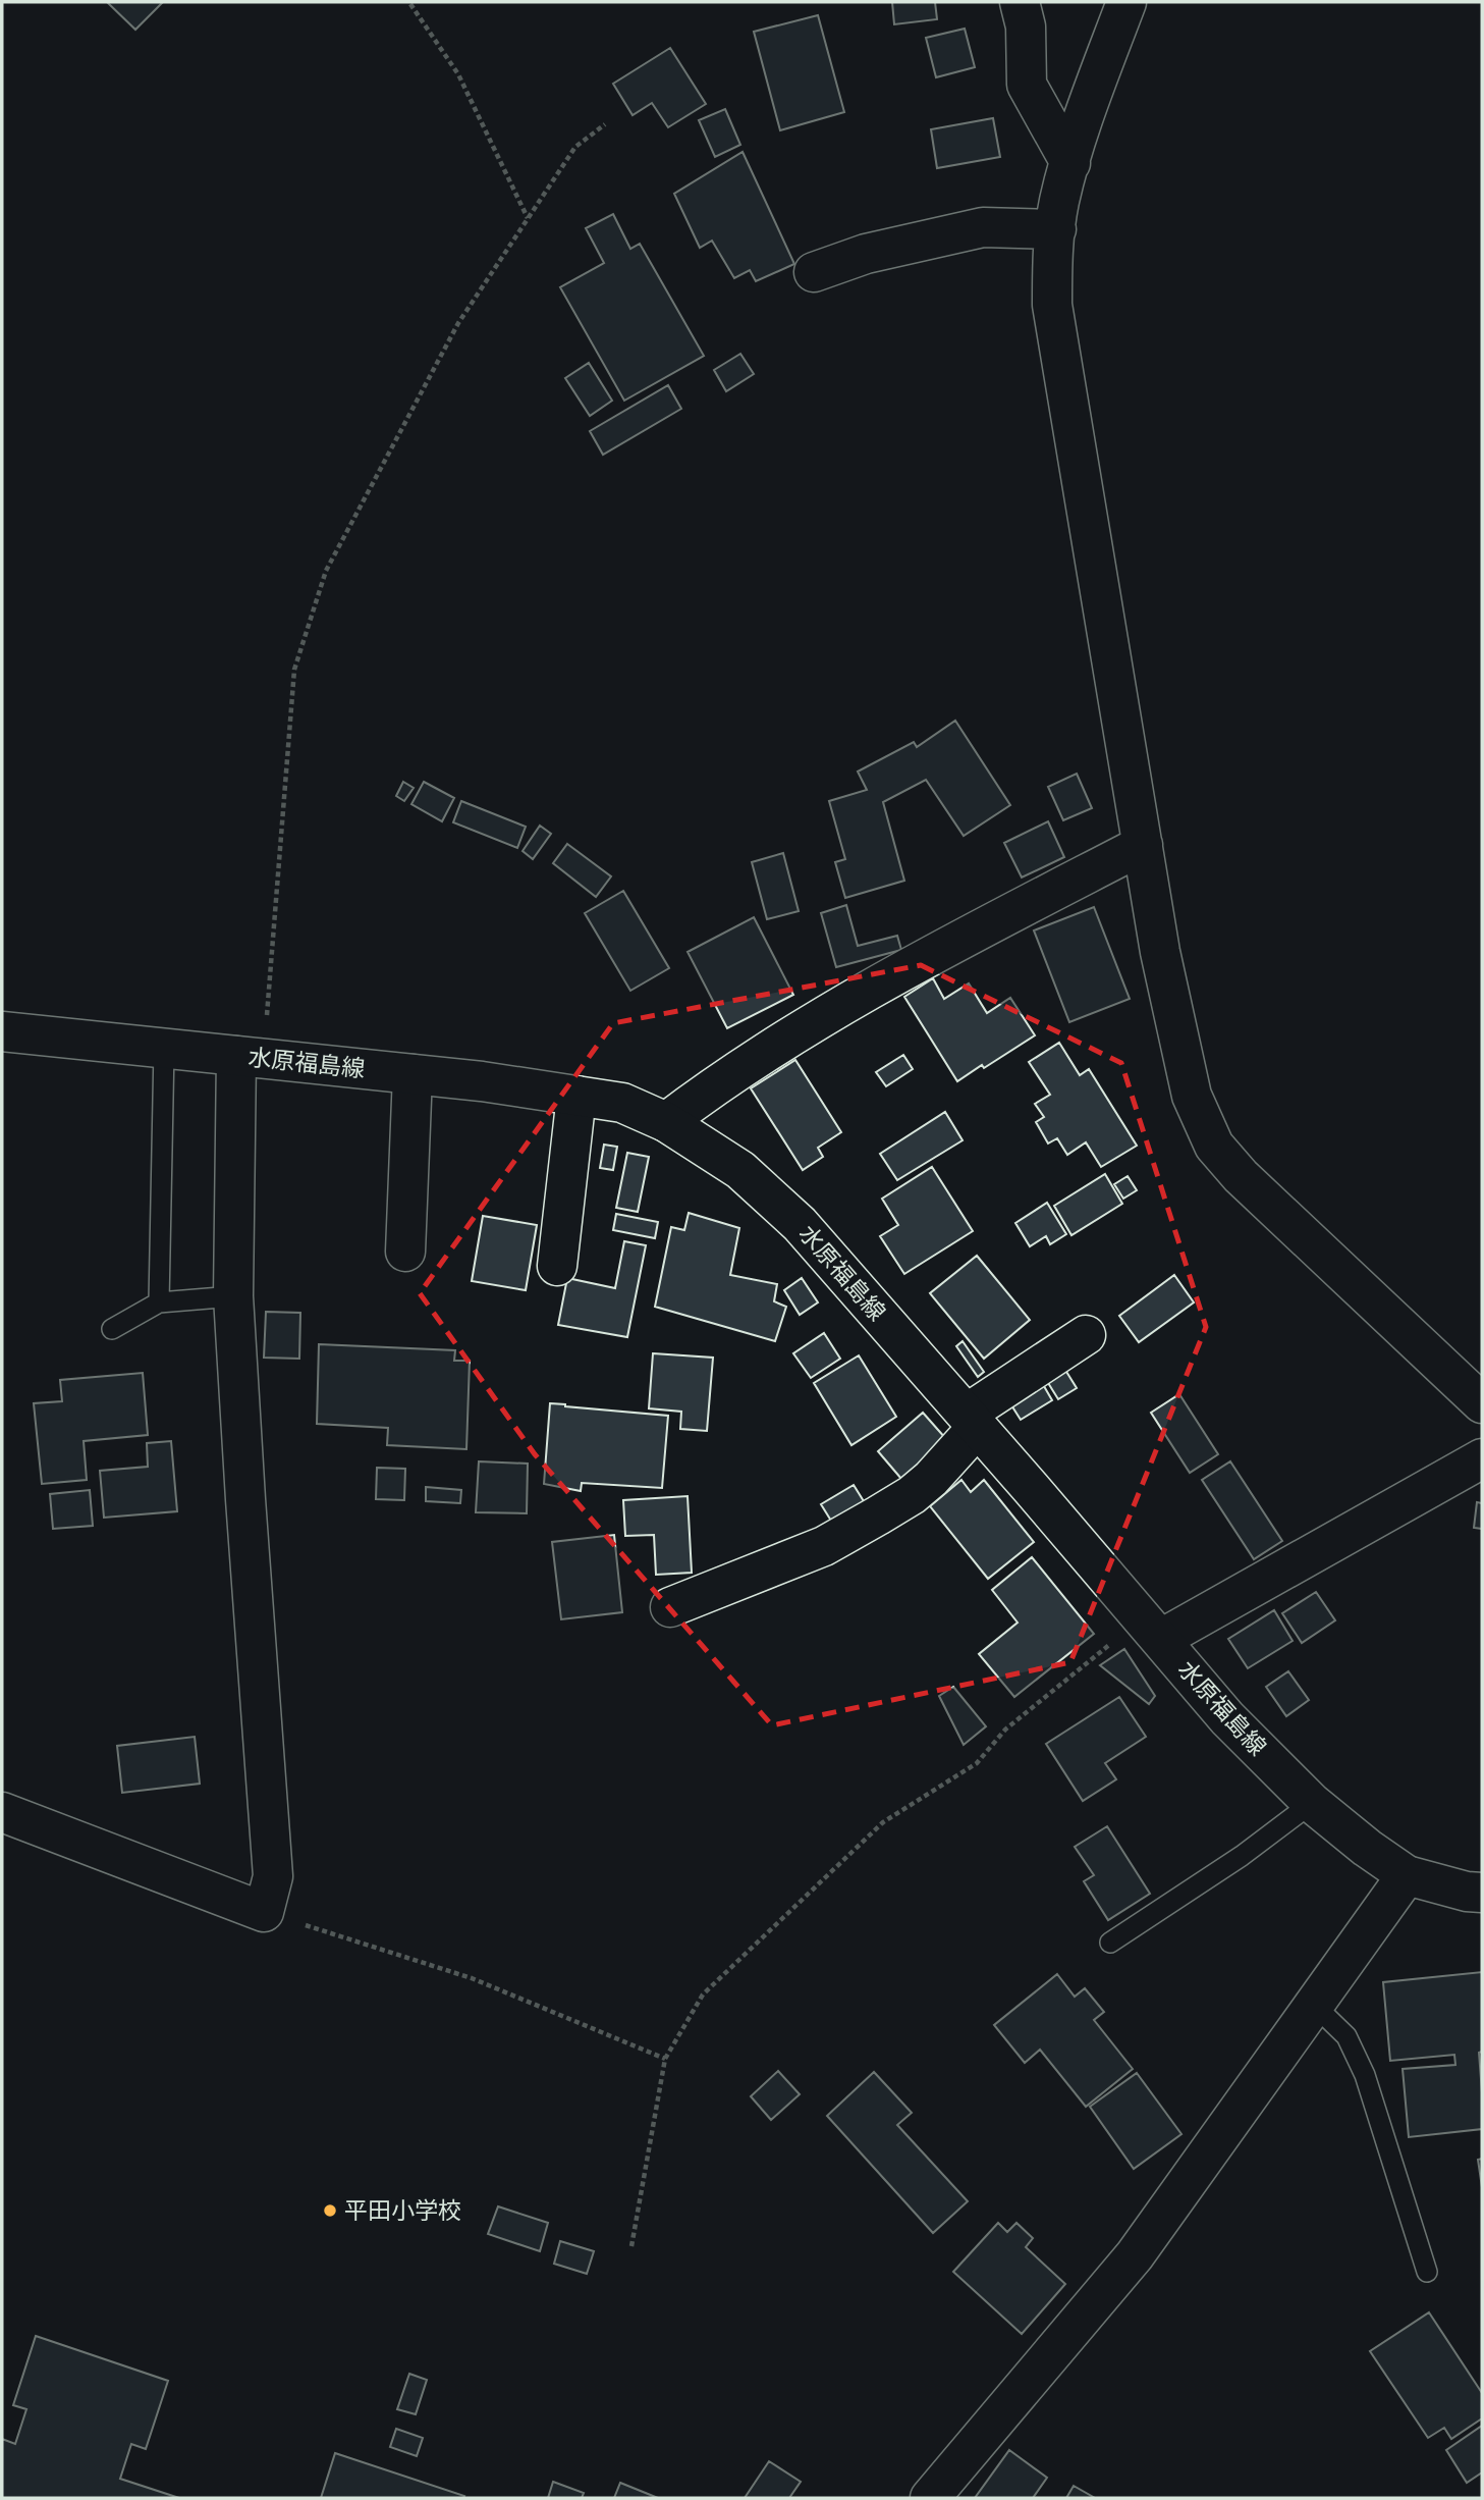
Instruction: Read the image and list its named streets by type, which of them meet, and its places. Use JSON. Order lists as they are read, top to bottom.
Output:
{
  "streets": {
    "street": ["水原福島線"]
  },
  "places": ["平田小学校"]
}
